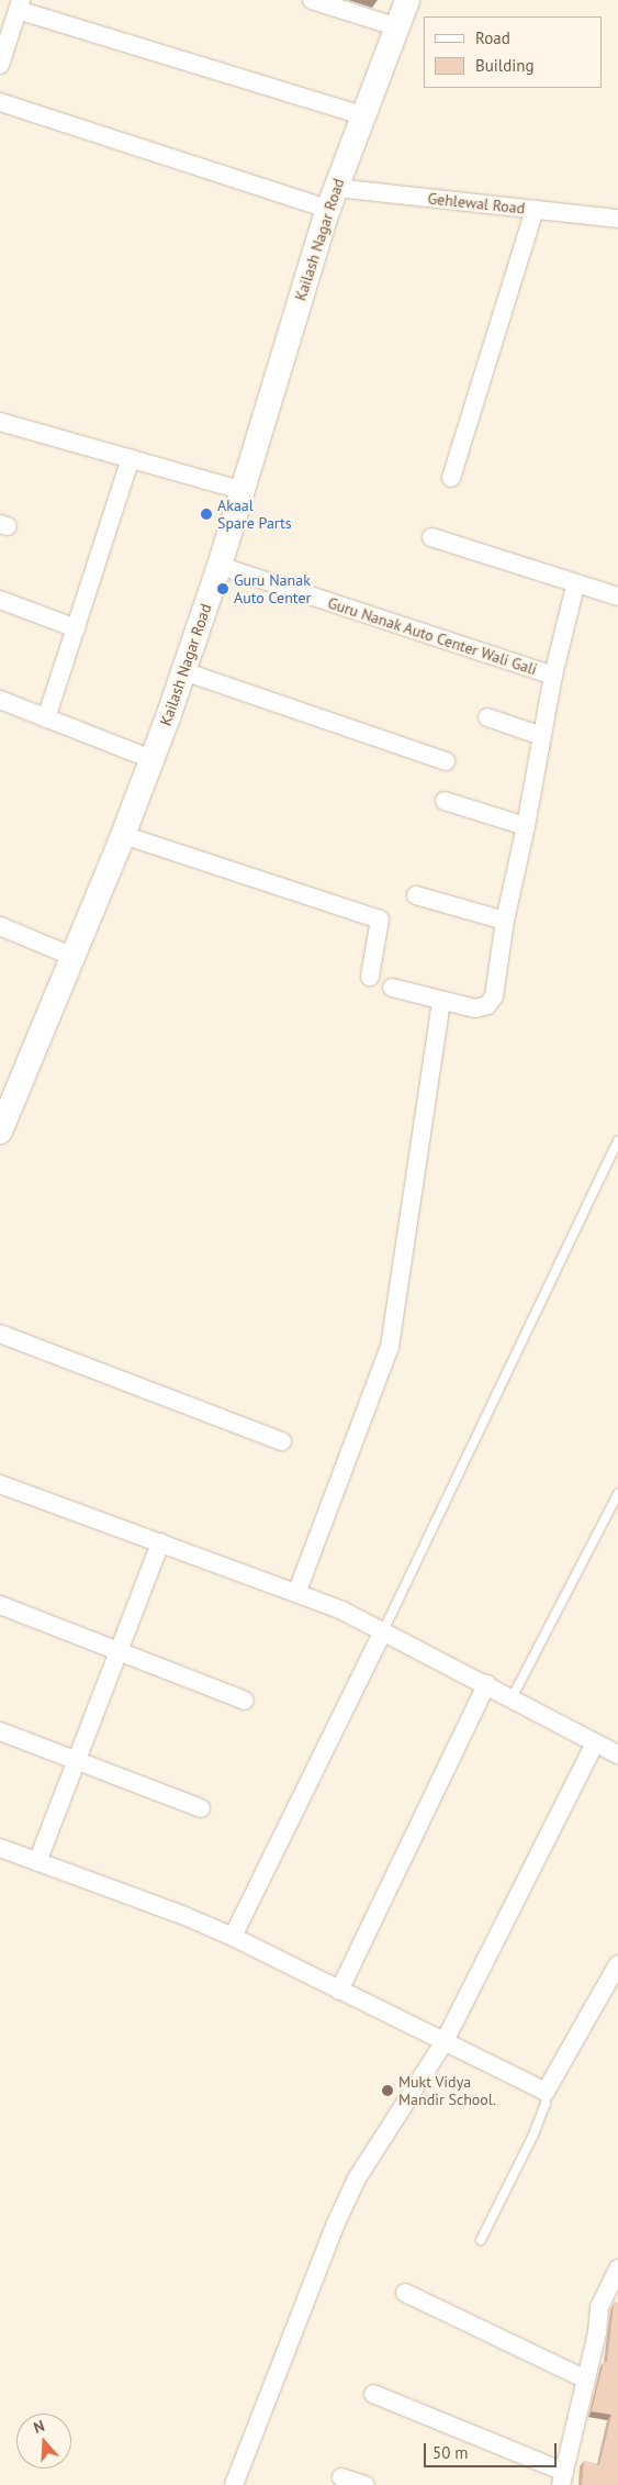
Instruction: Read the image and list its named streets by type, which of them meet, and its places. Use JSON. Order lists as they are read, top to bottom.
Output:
{
  "streets": {
    "street": ["Gehlewal Road", "Kailash Nagar Road", "Guru Nanak Auto Center Wali Gali"]
  },
  "crossings": [
    ["Gehlewal Road", "Kailash Nagar Road"],
    ["Kailash Nagar Road", "Guru Nanak Auto Center Wali Gali"]
  ],
  "places": ["Akaal Spare Parts", "Guru Nanak Auto Center", "Mukt Vidya Mandir School."],
  "legend": ["Road", "Building"],
  "scale_bar": "50 m",
  "north": "top"
}
